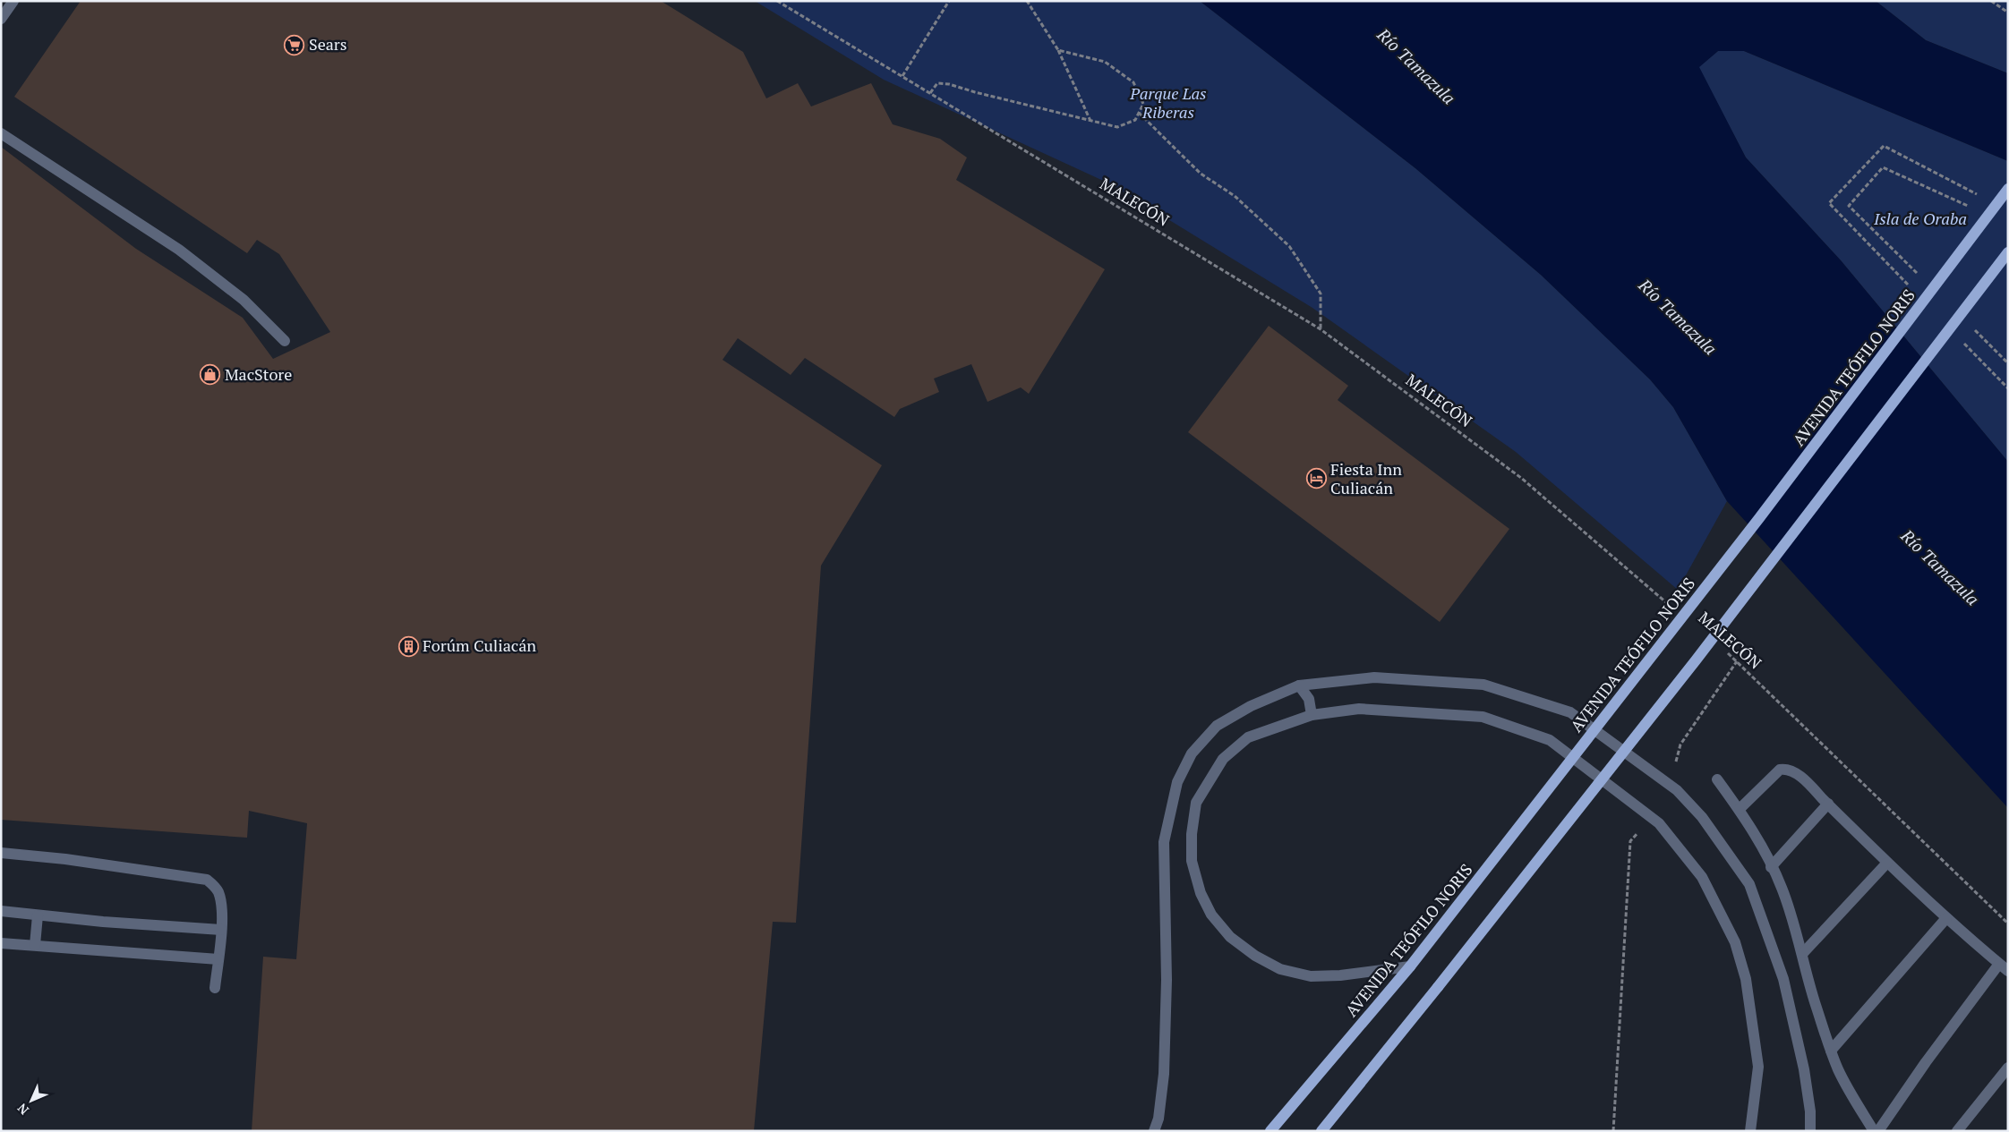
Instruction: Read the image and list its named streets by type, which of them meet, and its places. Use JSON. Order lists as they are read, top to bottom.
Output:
{
  "streets": {
    "main road": ["AVENIDA TEÓFILO NORIS"],
    "path": ["MALECÓN"]
  },
  "water": ["Río Tamazula"],
  "parks": ["Parque Las Riberas", "Isla de Oraba"],
  "places": {
    "supermarket": ["Sears"],
    "shop": ["MacStore"],
    "hotel": ["Fiesta Inn Culiacán"],
    "building": ["Forúm Culiacán"]
  },
  "north": "bottom left"
}
